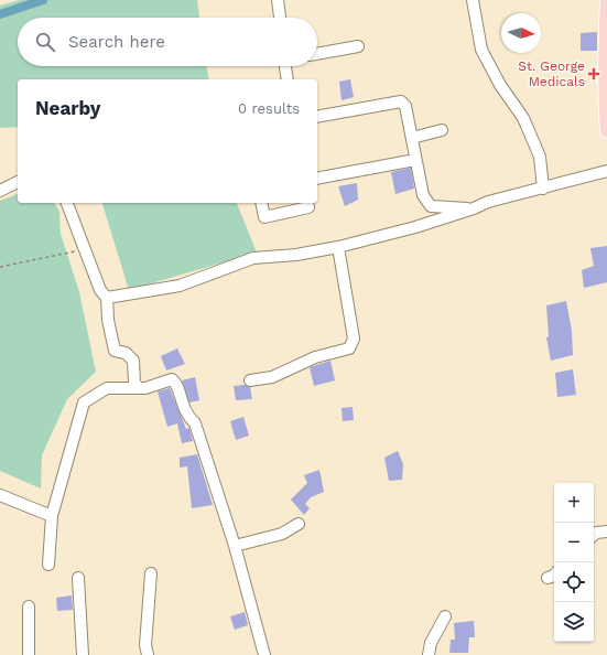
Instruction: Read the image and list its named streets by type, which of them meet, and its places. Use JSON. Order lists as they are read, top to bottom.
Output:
{
  "places": {
    "health": ["St. George Medicals"]
  },
  "north": "right",
  "page": {
    "search": "Search here",
    "heading": ["Nearby", "0 results"],
    "map_buttons": ["+", "−"]
  }
}
